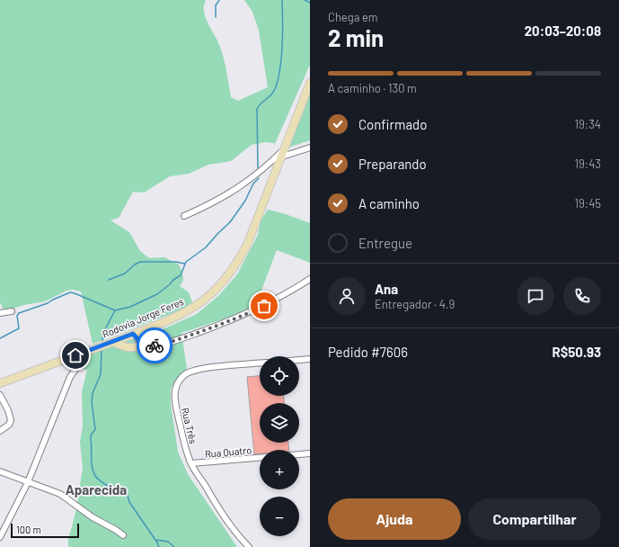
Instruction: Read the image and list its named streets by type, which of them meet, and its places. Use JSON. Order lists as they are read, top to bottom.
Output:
{
  "streets": {
    "main road": ["Rodovia Jorge Feres"],
    "street": ["Rua Três", "Rua Quatro"]
  },
  "crossings": [
    ["Rua Três", "Rua Quatro"]
  ],
  "districts": ["Aparecida"],
  "scale_bar": "100 m",
  "page": {
    "heading": ["2 min", "Chega em", "20:03–20:08"],
    "panel": [
      "Ana",
      "Entregador · 4.9",
      "Pedido #7606",
      "R$50.93"
    ],
    "bar": "A caminho · 130 m",
    "list": [
      ["Confirmado", "19:34"],
      ["Preparando", "19:43"],
      ["A caminho", "19:45"],
      "Entregue"
    ],
    "map_buttons": ["+", "−"],
    "buttons": ["Ajuda", "Compartilhar"],
    "scale": "100 m"
  }
}
